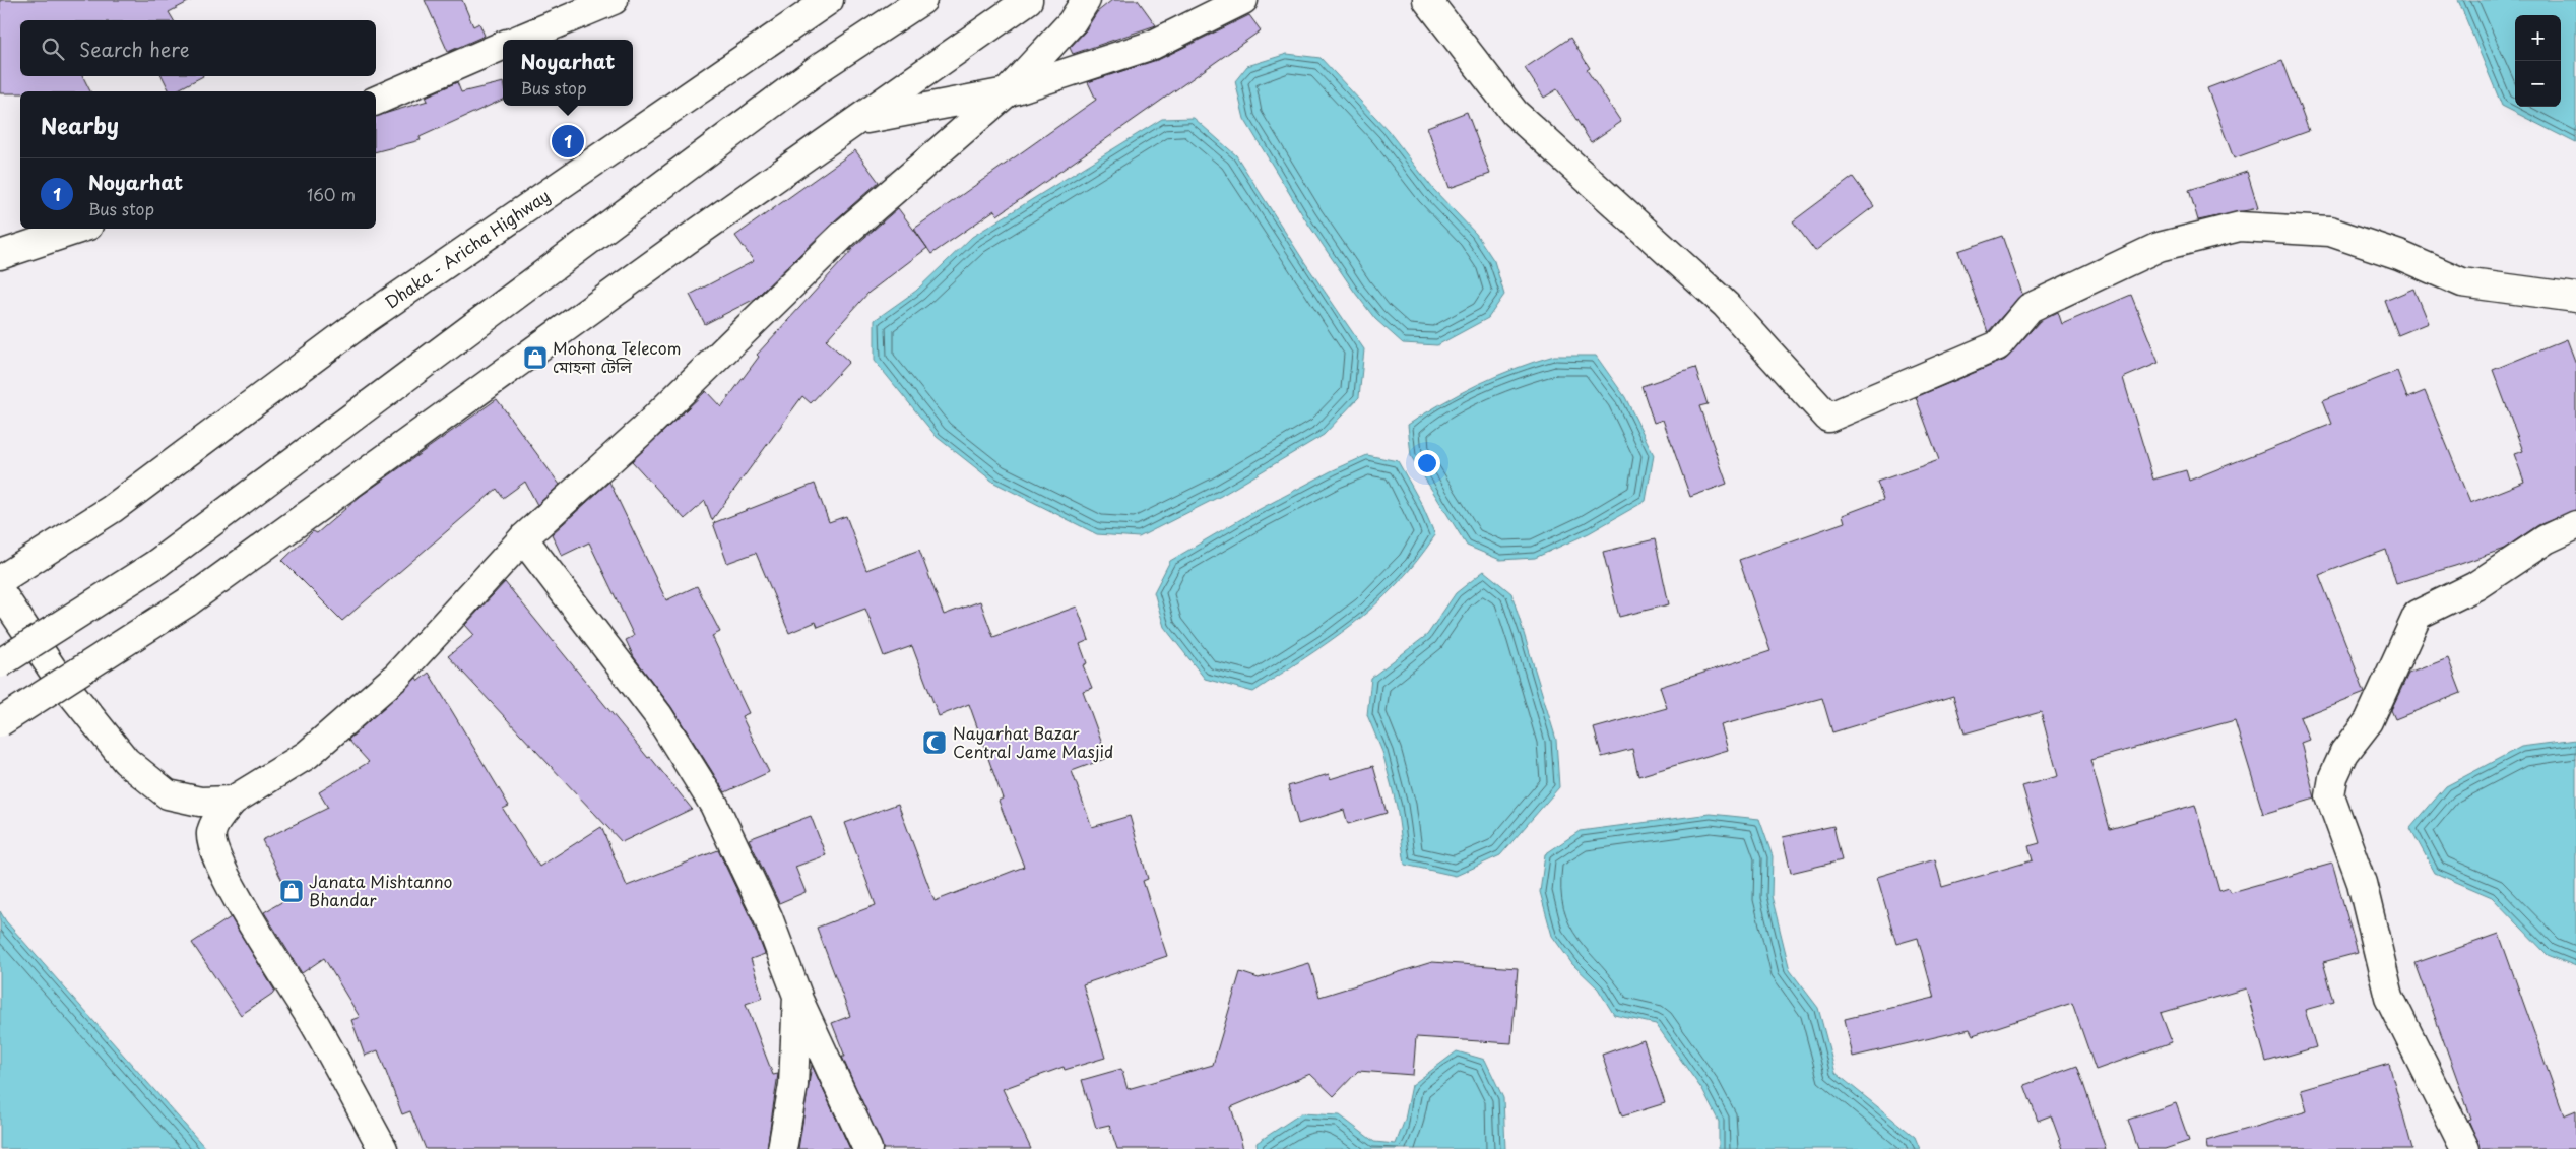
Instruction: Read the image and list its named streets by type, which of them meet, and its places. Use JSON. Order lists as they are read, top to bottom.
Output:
{
  "streets": {
    "main road": ["Dhaka - Aricha Highway"]
  },
  "places": {
    "shop": ["Mohona Telecom মোহনা টেলি", "Janata Mishtanno Bhandar"],
    "mosque": ["Nayarhat Bazar Central Jame Masjid"]
  },
  "page": {
    "map_buttons": ["+", "−"],
    "search": "Search here",
    "popup": ["Noyarhat", "Bus stop"],
    "heading": "Nearby",
    "pins": "1",
    "list": [
      {
        "mark": "1",
        "name": "Noyarhat",
        "note": "Bus stop",
        "value": "160 m"
      }
    ]
  }
}
